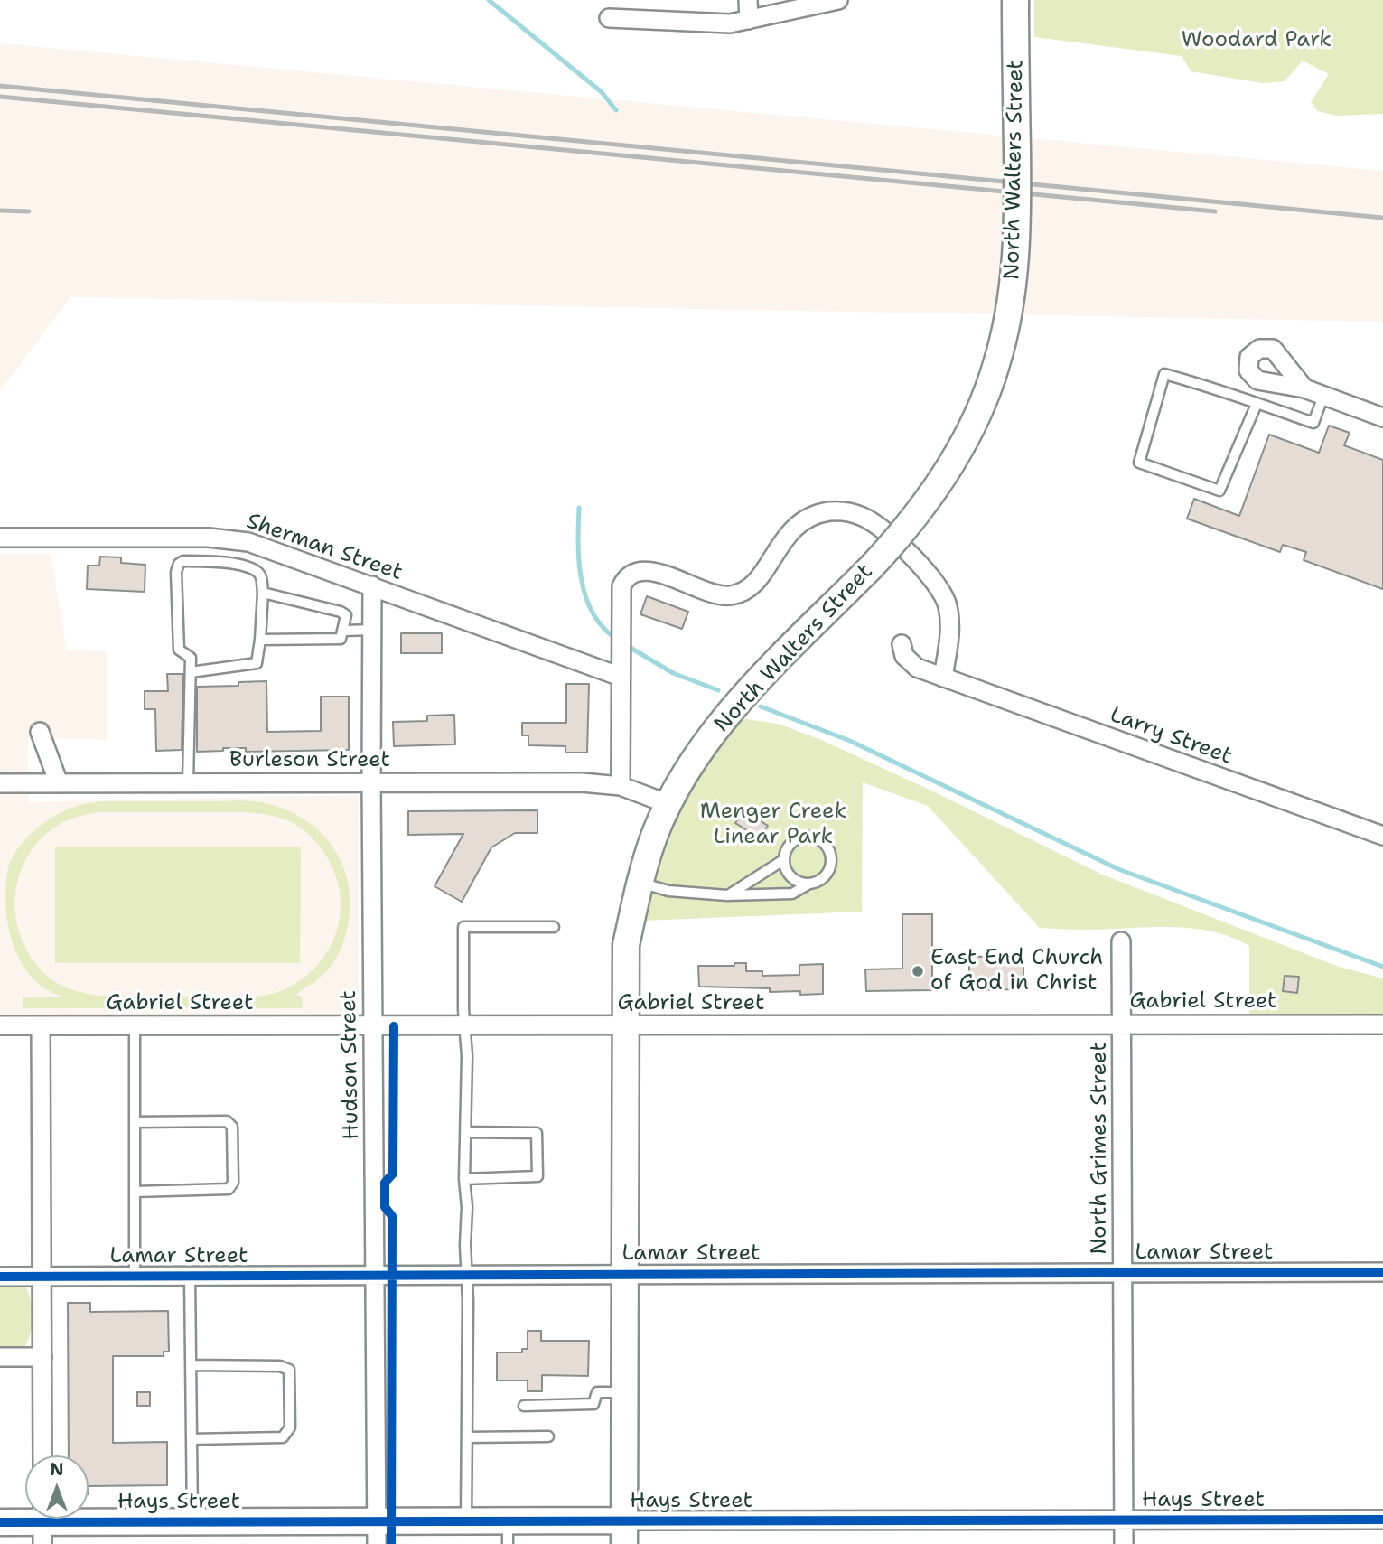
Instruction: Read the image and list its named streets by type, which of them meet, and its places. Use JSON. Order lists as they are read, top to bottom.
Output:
{
  "streets": {
    "main road": ["North Walters Street", "Hays Street"],
    "street": [
      "Sherman Street",
      "Larry Street",
      "Burleson Street",
      "Gabriel Street",
      "Hudson Street",
      "North Grimes Street",
      "Lamar Street"
    ]
  },
  "crossings": [
    ["North Walters Street", "Burleson Street"],
    ["North Walters Street", "Gabriel Street"],
    ["North Walters Street", "Lamar Street"],
    ["North Walters Street", "Hays Street"],
    ["Sherman Street", "Hudson Street"],
    ["Burleson Street", "Hudson Street"],
    ["Gabriel Street", "Hudson Street"],
    ["Gabriel Street", "North Grimes Street"],
    ["Hudson Street", "Lamar Street"],
    ["Hudson Street", "Hays Street"],
    ["North Grimes Street", "Lamar Street"],
    ["North Grimes Street", "Hays Street"]
  ],
  "parks": ["Woodard Park", "Menger Creek Linear Park"],
  "places": ["East End Church of God in Christ"],
  "north": "top"
}
